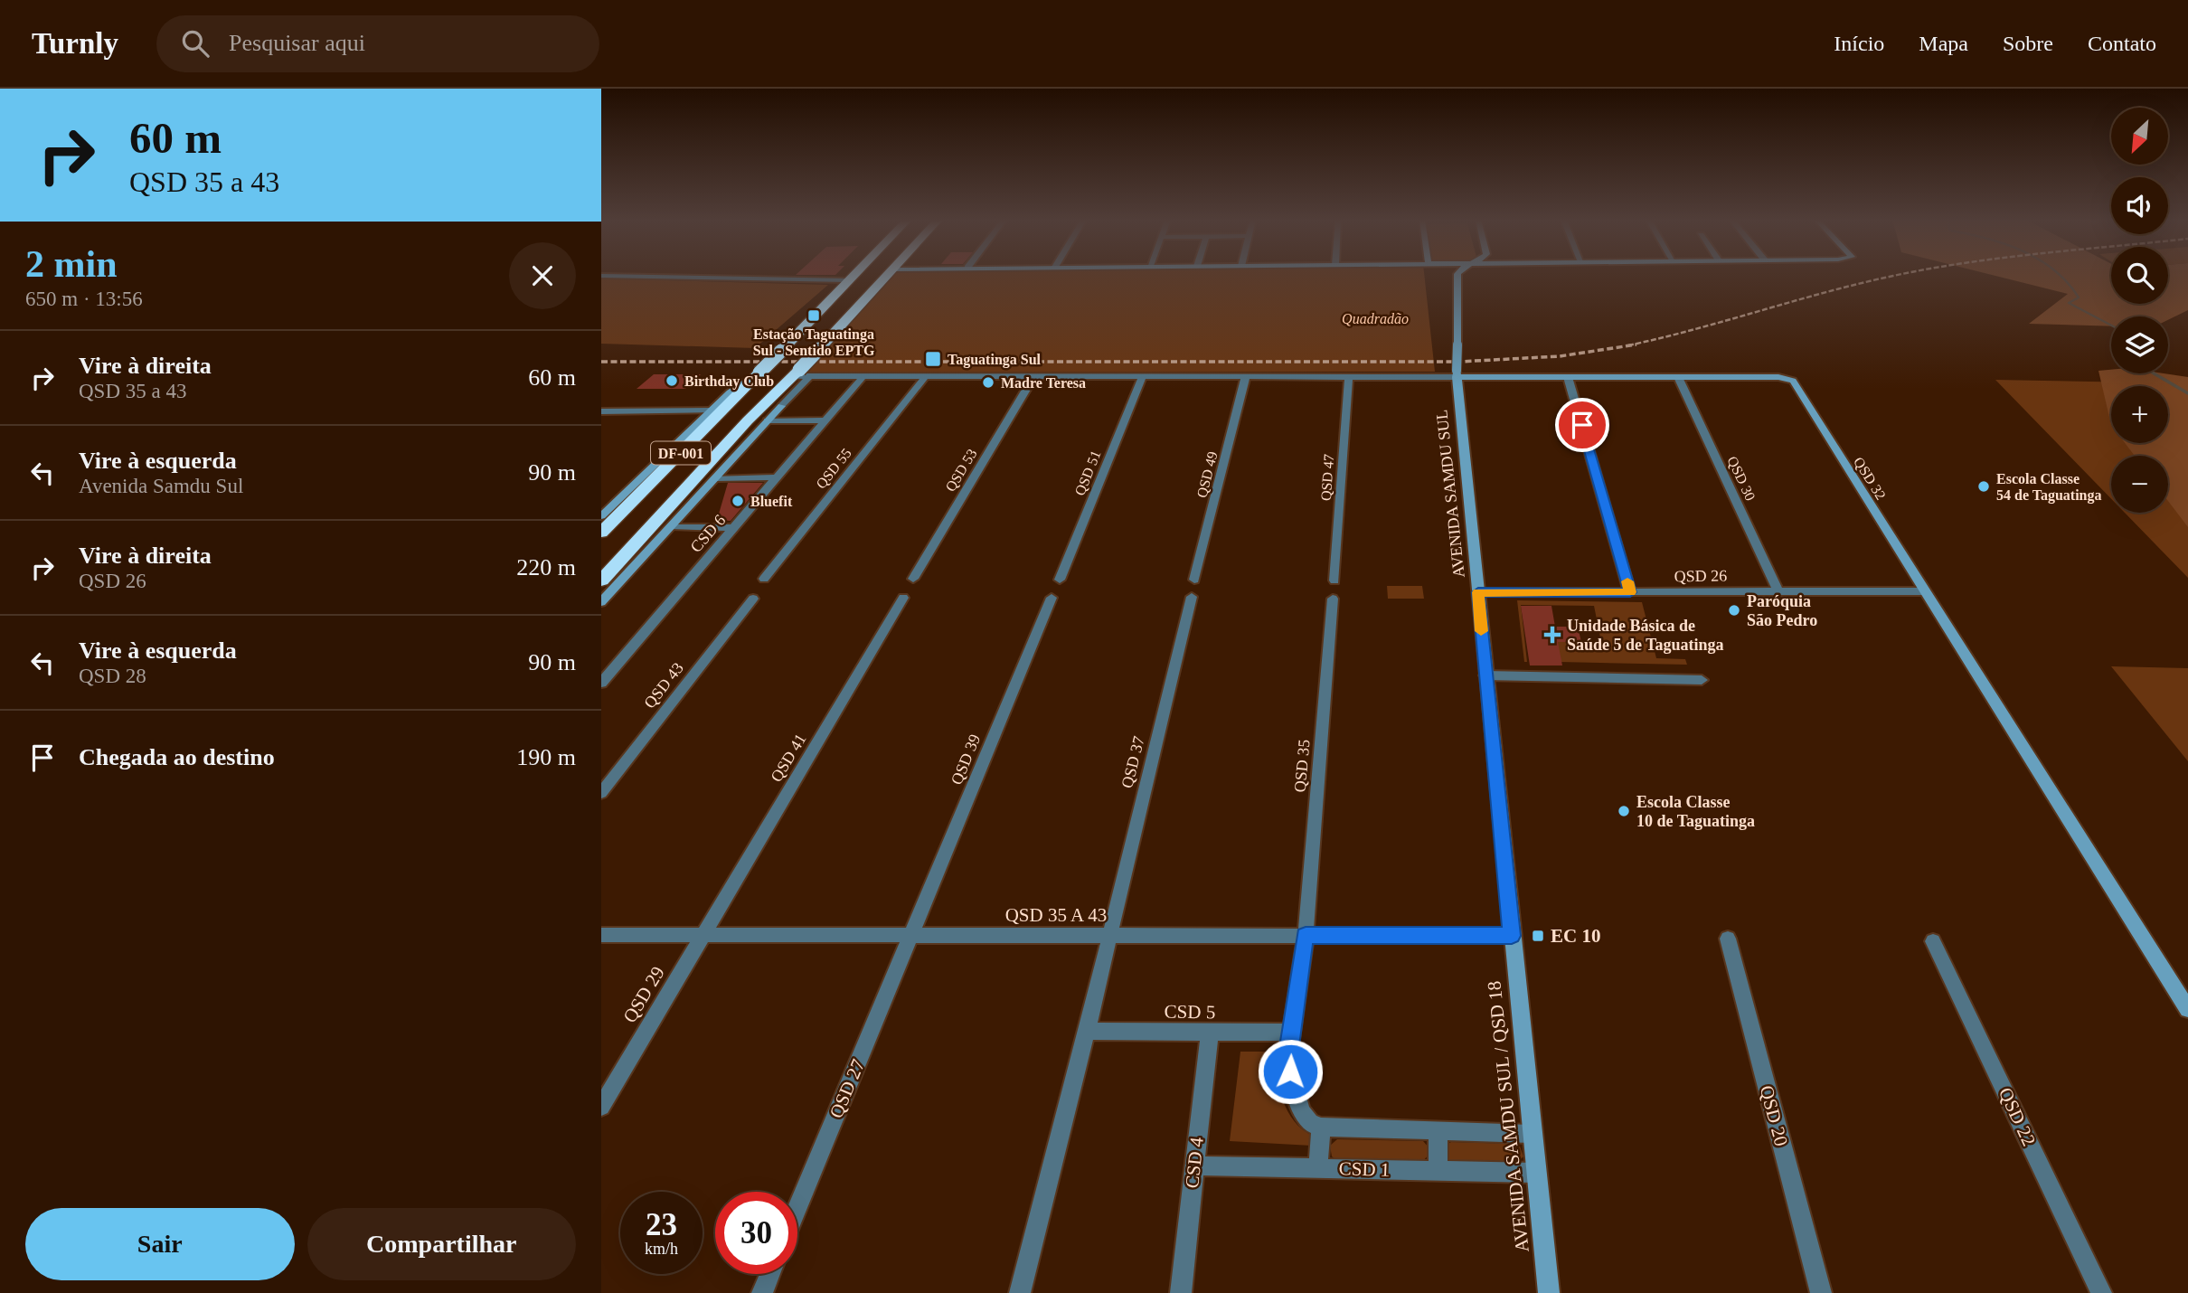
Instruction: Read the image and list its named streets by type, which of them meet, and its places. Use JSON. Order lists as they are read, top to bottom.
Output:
{
  "streets": {
    "highway": ["DF-001"],
    "street": [
      "QSD 55",
      "QSD 53",
      "QSD 51",
      "QSD 49",
      "QSD 47",
      "QSD 30",
      "QSD 32",
      "AVENIDA SAMDU SUL",
      "CSD 6",
      "QSD 26",
      "QSD 43",
      "QSD 41",
      "QSD 39",
      "QSD 37",
      "QSD 35",
      "QSD 35 A 43",
      "QSD 29",
      "CSD 5",
      "QSD 27",
      "QSD 20",
      "AVENIDA SAMDU SUL / QSD 18",
      "QSD 22",
      "CSD 4",
      "CSD 1"
    ]
  },
  "crossings": [
    ["QSD 30", "QSD 32"],
    ["QSD 30", "QSD 26"],
    ["QSD 32", "QSD 26"],
    ["AVENIDA SAMDU SUL", "QSD 26"],
    ["AVENIDA SAMDU SUL", "QSD 35 A 43"],
    ["AVENIDA SAMDU SUL", "AVENIDA SAMDU SUL / QSD 18"],
    ["QSD 41", "QSD 35 A 43"],
    ["QSD 41", "QSD 29"],
    ["QSD 39", "QSD 35 A 43"],
    ["QSD 39", "QSD 27"],
    ["QSD 37", "QSD 35 A 43"],
    ["QSD 37", "CSD 5"],
    ["QSD 35", "QSD 35 A 43"],
    ["QSD 35", "CSD 5"],
    ["QSD 35 A 43", "QSD 29"],
    ["QSD 35 A 43", "QSD 27"],
    ["QSD 35 A 43", "AVENIDA SAMDU SUL / QSD 18"],
    ["CSD 5", "CSD 4"],
    ["AVENIDA SAMDU SUL / QSD 18", "CSD 1"],
    ["CSD 4", "CSD 1"]
  ],
  "parks": ["Quadradão"],
  "places": {
    "transit": ["Estação Taguatinga Sul - Sentido EPTG", "Taguatinga Sul", "EC 10"],
    "other": [
      "Birthday Club",
      "Madre Teresa",
      "Escola Classe 54 de Taguatinga",
      "Bluefit",
      "Paróquia São Pedro",
      "Escola Classe 10 de Taguatinga"
    ],
    "health": ["Unidade Básica de Saúde 5 de Taguatinga"]
  },
  "north": "bottom left",
  "page": {
    "header": "Turnly",
    "search": "Pesquisar aqui",
    "nav": [
      "Início",
      "Mapa",
      "Sobre",
      "Contato"
    ],
    "turn": ["60 m", "QSD 35 a 43"],
    "map_buttons": ["+", "−"],
    "heading": ["2 min", "650 m · 13:56"],
    "list": [
      {
        "name": "Vire à direita",
        "note": "QSD 35 a 43",
        "value": "60 m"
      },
      {
        "name": "Vire à esquerda",
        "note": "Avenida Samdu Sul",
        "value": "90 m"
      },
      {
        "name": "Vire à direita",
        "note": "QSD 26",
        "value": "220 m"
      },
      {
        "name": "Vire à esquerda",
        "note": "QSD 28",
        "value": "90 m"
      },
      {
        "name": "Chegada ao destino",
        "value": "190 m"
      }
    ],
    "speed": "23 km/h",
    "limit": "30",
    "buttons": ["Sair", "Compartilhar"]
  }
}
